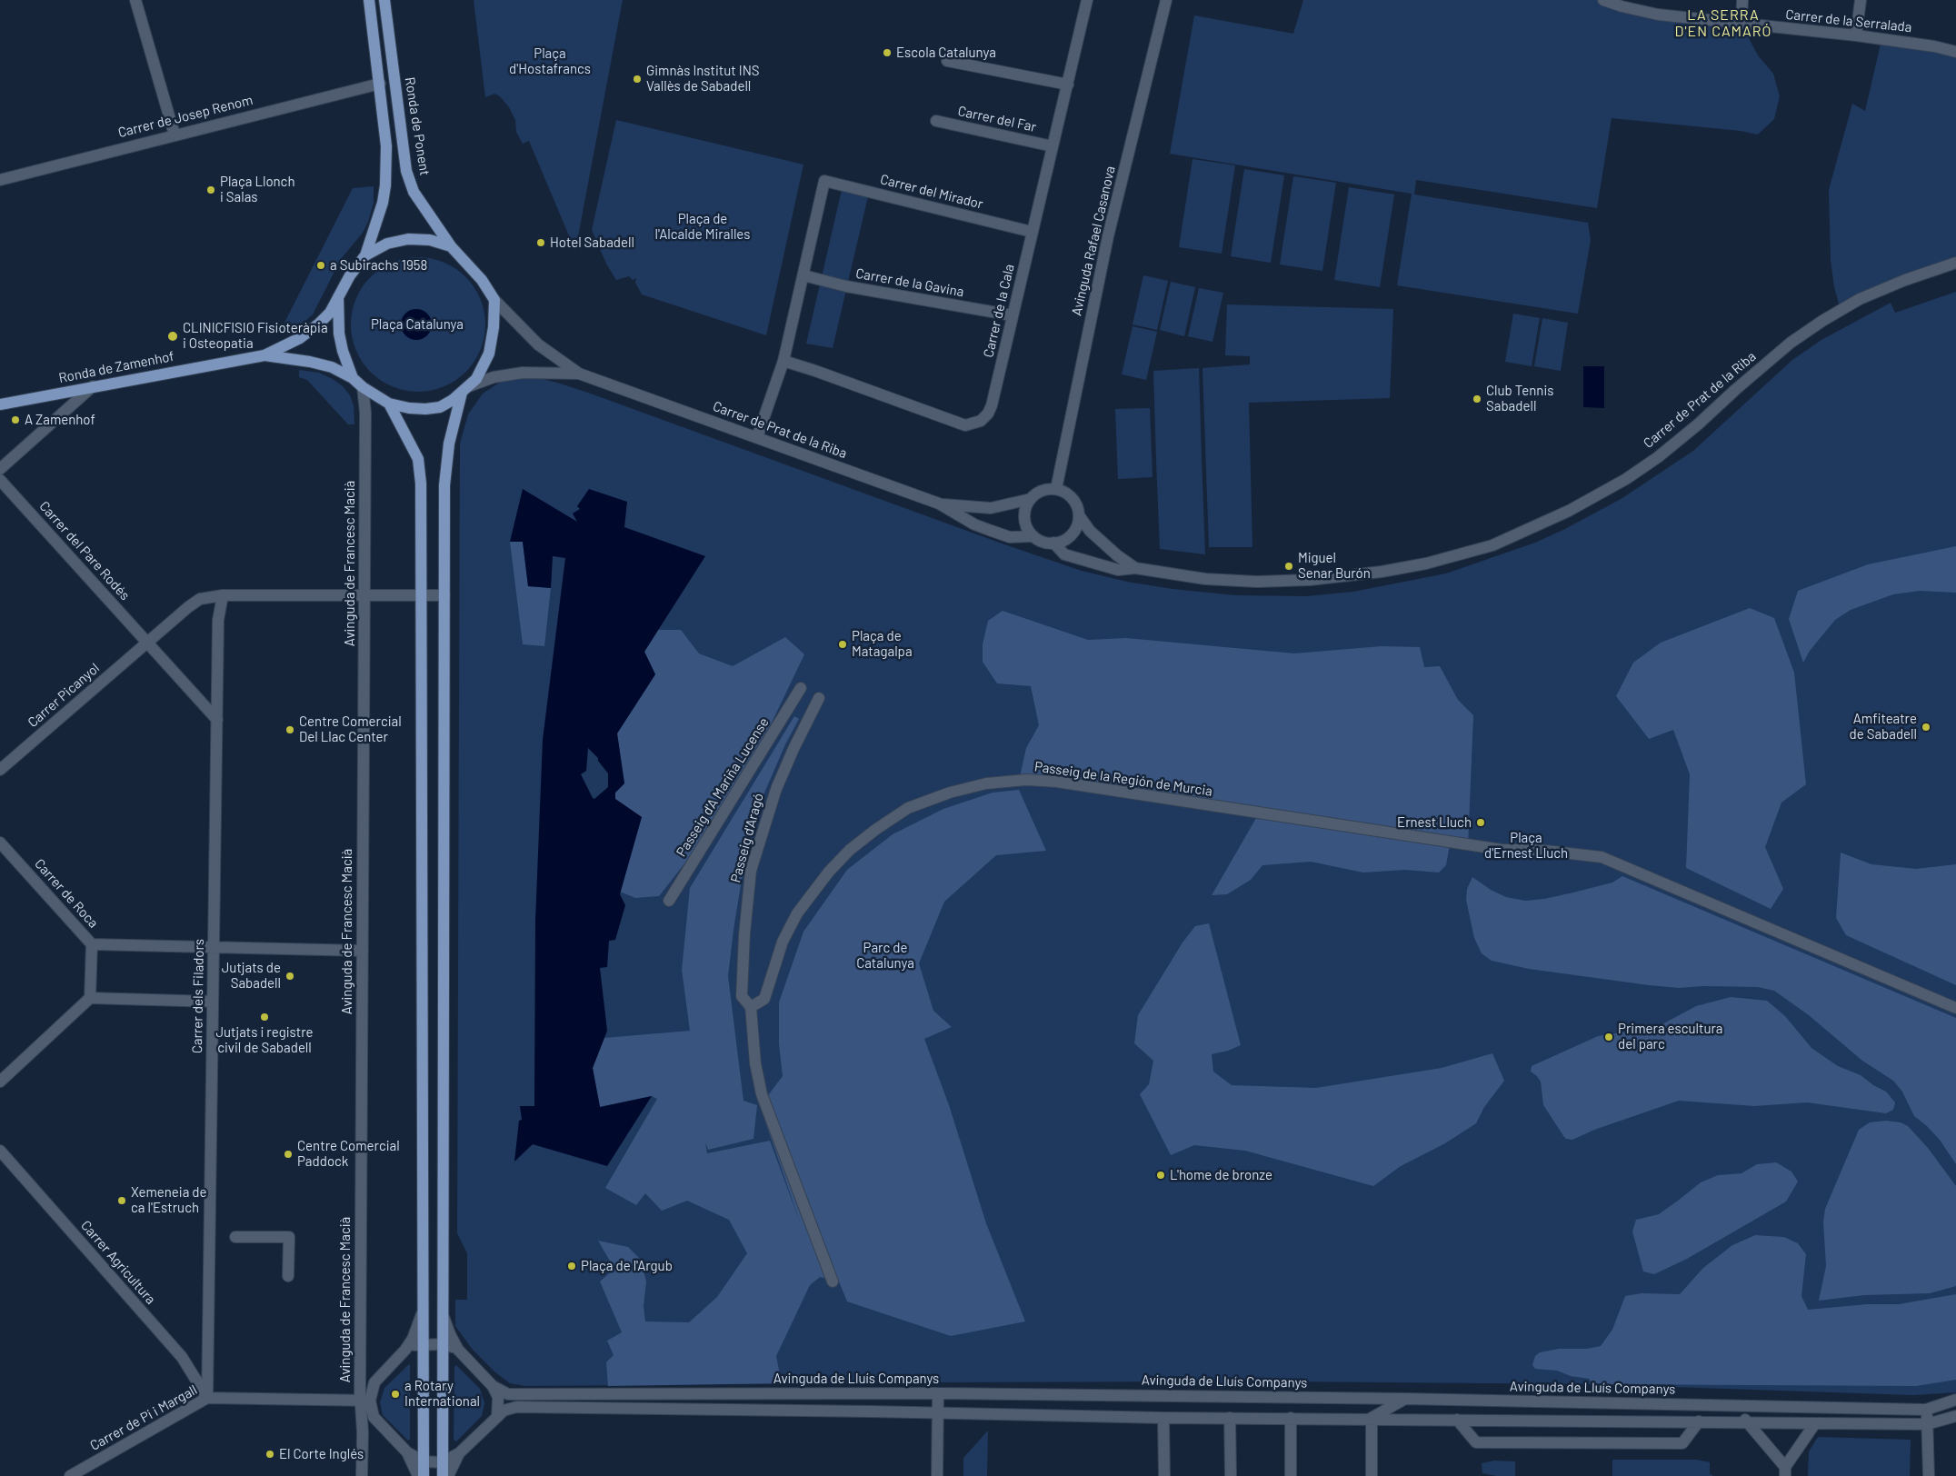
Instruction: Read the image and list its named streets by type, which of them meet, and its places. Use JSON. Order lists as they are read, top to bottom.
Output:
{
  "streets": {
    "main road": ["Ronda de Ponent", "Ronda de Zamenhof", "Avinguda de Francesc Macià"],
    "street": [
      "Carrer de la Serralada",
      "Carrer de Josep Renom",
      "Carrer del Far",
      "Carrer del Mirador",
      "Avinguda Rafael Casanova",
      "Carrer de la Gavina",
      "Carrer de la Cala",
      "Carrer de Prat de la Riba",
      "Carrer del Pare Rodés",
      "Carrer Picanyol",
      "Passeig de la Región de Murcia",
      "Passeig d'A Mariña Lucense",
      "Passeig d'Aragó",
      "Carrer de Roca",
      "Carrer dels Filadors",
      "Carrer Agricultura",
      "Avinguda de Lluís Companys",
      "Carrer de Pi i Margall"
    ]
  },
  "crossings": [
    ["Carrer del Far", "Carrer de la Cala"],
    ["Carrer del Mirador", "Carrer de la Gavina"],
    ["Carrer del Mirador", "Carrer de la Cala"],
    ["Avinguda Rafael Casanova", "Carrer de Prat de la Riba"],
    ["Carrer de la Gavina", "Carrer de la Cala"],
    ["Carrer del Pare Rodés", "Carrer Picanyol"],
    ["Carrer del Pare Rodés", "Carrer dels Filadors"],
    ["Avinguda de Francesc Macià", "Avinguda de Lluís Companys"],
    ["Avinguda de Francesc Macià", "Carrer de Pi i Margall"],
    ["Passeig de la Región de Murcia", "Passeig d'Aragó"],
    ["Carrer dels Filadors", "Carrer Agricultura"],
    ["Carrer dels Filadors", "Carrer de Pi i Margall"],
    ["Carrer Agricultura", "Carrer de Pi i Margall"]
  ],
  "districts": ["LA SERRA D'EN CAMARÓ"],
  "parks": [
    "Plaça d'Hostafrancs",
    "Plaça de l'Alcalde Miralles",
    "Plaça Catalunya",
    "Plaça d'Ernest Lluch",
    "Parc de Catalunya"
  ],
  "places": [
    "Escola Catalunya",
    "Gimnàs Institut INS Vallès de Sabadell",
    "Plaça Llonch i Salas",
    "Hotel Sabadell",
    "a Subirachs 1958",
    "CLINICFISIO Fisioteràpia i Osteopatia",
    "Club Tennis Sabadell",
    "A Zamenhof",
    "Miguel Senar Burón",
    "Plaça de Matagalpa",
    "Amfiteatre de Sabadell",
    "Centre Comercial Del Llac Center",
    "Ernest Lluch",
    "Jutjats de Sabadell",
    "Jutjats i registre civil de Sabadell",
    "Primera escultura del parc",
    "Centre Comercial Paddock",
    "L'home de bronze",
    "Xemeneia de ca l'Estruch",
    "Plaça de l'Argub",
    "a Rotary International",
    "El Corte Inglés"
  ]
}
